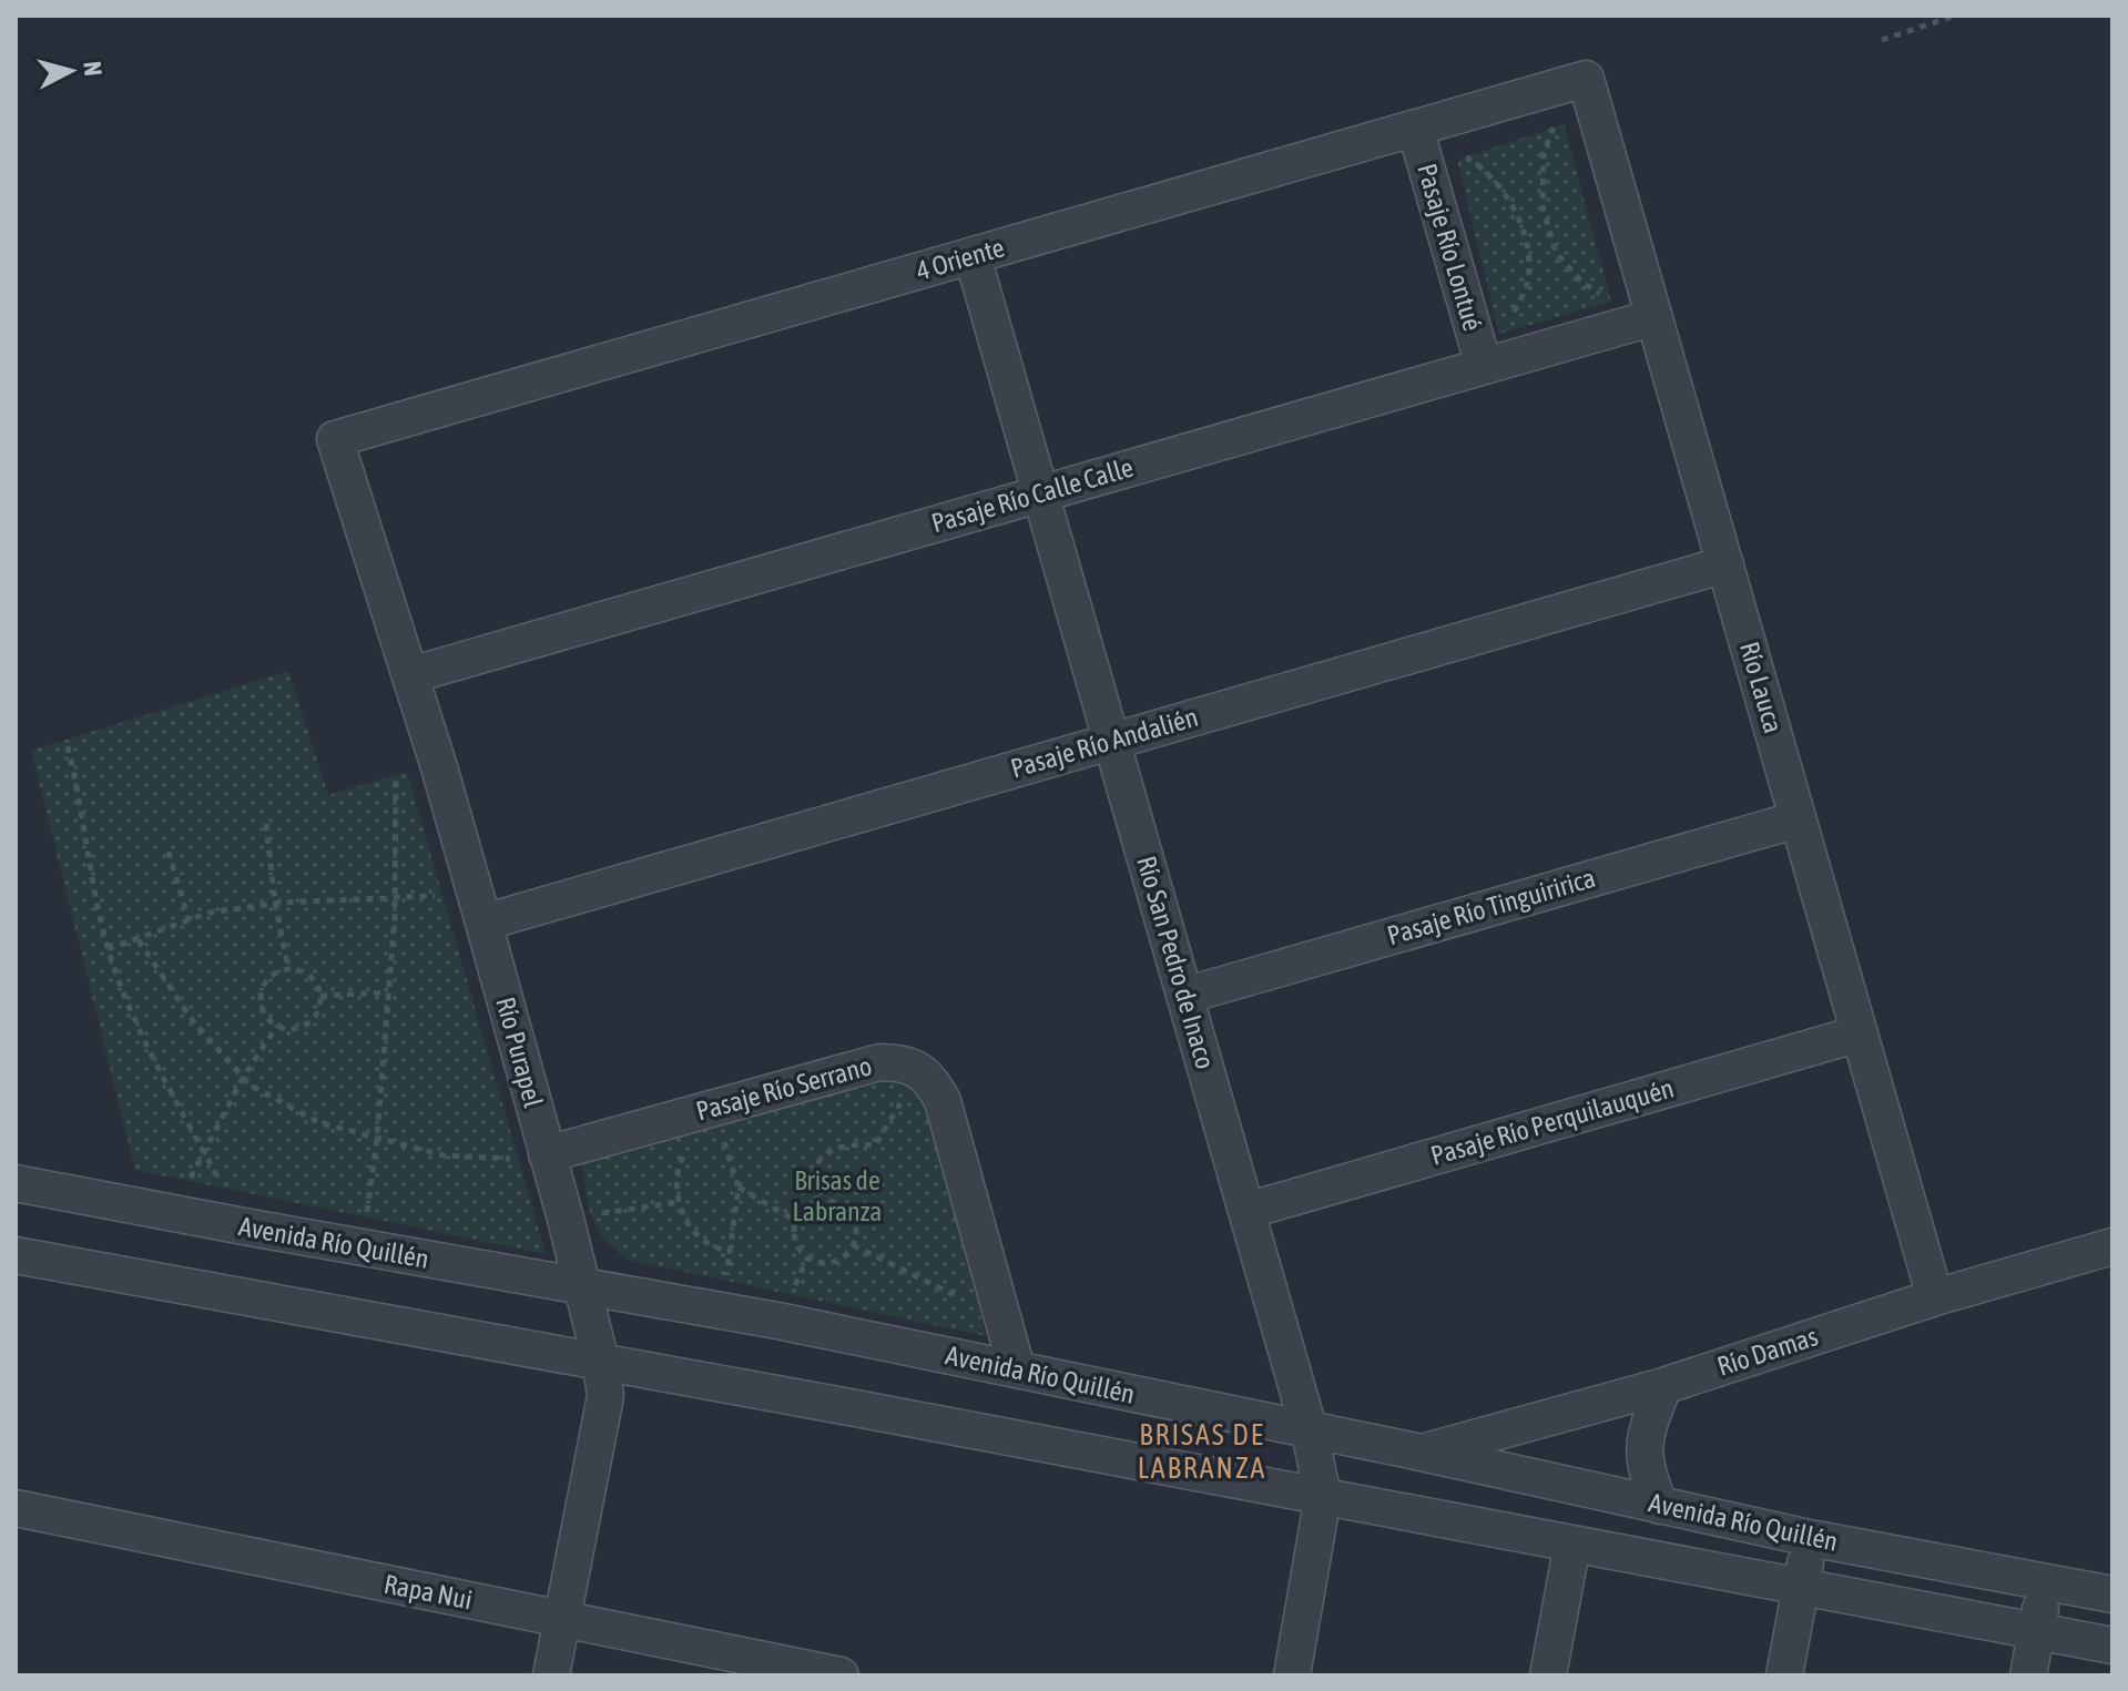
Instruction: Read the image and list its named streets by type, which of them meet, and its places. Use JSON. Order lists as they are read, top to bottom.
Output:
{
  "streets": {
    "street": [
      "Pasaje Río Lontué",
      "4 Oriente",
      "Pasaje Río Calle Calle",
      "Río Lauca",
      "Pasaje Río Andalién",
      "Pasaje Río Tinguiririca",
      "Río San Pedro de Inaco",
      "Río Purapel",
      "Pasaje Río Serrano",
      "Pasaje Río Perquilauquén",
      "Avenida Río Quillén",
      "Río Damas",
      "Rapa Nui"
    ]
  },
  "crossings": [
    ["Pasaje Río Lontué", "4 Oriente"],
    ["Pasaje Río Lontué", "Pasaje Río Calle Calle"],
    ["4 Oriente", "Río Lauca"],
    ["4 Oriente", "Río San Pedro de Inaco"],
    ["4 Oriente", "Río Purapel"],
    ["Pasaje Río Calle Calle", "Río Lauca"],
    ["Pasaje Río Calle Calle", "Río San Pedro de Inaco"],
    ["Pasaje Río Calle Calle", "Río Purapel"],
    ["Río Lauca", "Pasaje Río Andalién"],
    ["Río Lauca", "Pasaje Río Tinguiririca"],
    ["Río Lauca", "Pasaje Río Perquilauquén"],
    ["Río Lauca", "Río Damas"],
    ["Pasaje Río Andalién", "Río San Pedro de Inaco"],
    ["Pasaje Río Andalién", "Río Purapel"],
    ["Pasaje Río Tinguiririca", "Río San Pedro de Inaco"],
    ["Río San Pedro de Inaco", "Pasaje Río Perquilauquén"],
    ["Río San Pedro de Inaco", "Avenida Río Quillén"],
    ["Río Purapel", "Pasaje Río Serrano"],
    ["Río Purapel", "Avenida Río Quillén"],
    ["Río Purapel", "Rapa Nui"],
    ["Avenida Río Quillén", "Río Damas"]
  ],
  "districts": ["BRISAS DE LABRANZA"],
  "parks": ["Brisas de Labranza"],
  "north": "right"
}
